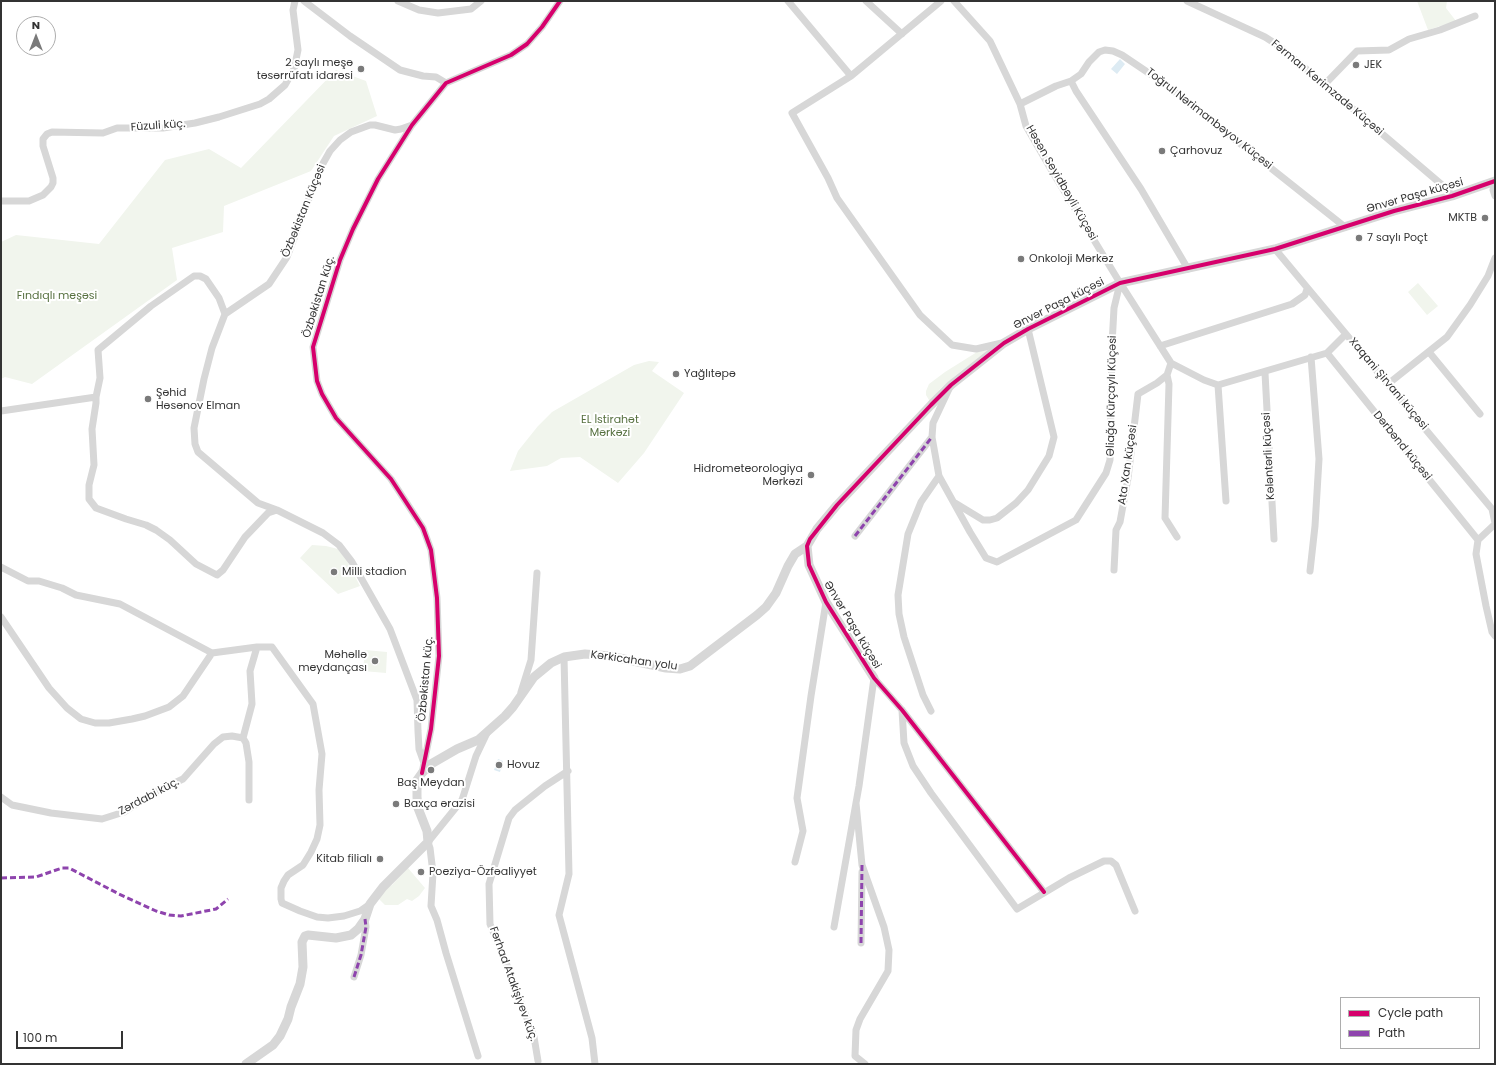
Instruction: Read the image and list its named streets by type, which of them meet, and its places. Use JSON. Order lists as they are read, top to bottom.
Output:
{
  "streets": {
    "street": [
      "Fərman Kərimzadə Küçəsi",
      "Toğrul Nərimanbəyov Küçəsi",
      "Füzuli küç.",
      "Həsən Seyidbəyli Küçəsi",
      "Ənvər Paşa küçəsi",
      "Özbəkistan Küçəsi",
      "Özbəkistan küç.",
      "Xaqani Şirvani küçəsi",
      "Əliağa Kürçaylı Küçəsi",
      "Dərbənd küçəsi",
      "Kələntərli küçəsi",
      "Ata Xan küçəsi",
      "Kərkicahan yolu",
      "Zərdabi küç.",
      "Fərhad Atakişiyev küç."
    ]
  },
  "crossings": [
    ["Fərman Kərimzadə Küçəsi", "Ənvər Paşa küçəsi"],
    ["Toğrul Nərimanbəyov Küçəsi", "Həsən Seyidbəyli Küçəsi"],
    ["Toğrul Nərimanbəyov Küçəsi", "Ənvər Paşa küçəsi"],
    ["Həsən Seyidbəyli Küçəsi", "Ənvər Paşa küçəsi"],
    ["Həsən Seyidbəyli Küçəsi", "Əliağa Kürçaylı Küçəsi"],
    ["Ənvər Paşa küçəsi", "Xaqani Şirvani küçəsi"],
    ["Ənvər Paşa küçəsi", "Əliağa Kürçaylı Küçəsi"],
    ["Ənvər Paşa küçəsi", "Kərkicahan yolu"],
    ["Özbəkistan Küçəsi", "Özbəkistan küç."],
    ["Özbəkistan küç.", "Kərkicahan yolu"],
    ["Xaqani Şirvani küçəsi", "Dərbənd küçəsi"]
  ],
  "parks": ["Fındıqlı meşəsi", "EL İstirahət Mərkəzi"],
  "places": [
    "JEK",
    "2 saylı meşə təsərrüfatı idarəsi",
    "Çarhovuz",
    "MKTB",
    "7 saylı Poçt",
    "Onkoloji Mərkəz",
    "Yağlıtəpə",
    "Şəhid Həsənov Elman",
    "Hidrometeorologiya Mərkəzi",
    "Milli stadion",
    "Məhəllə meydançası",
    "Hovuz",
    "Baş Meydan",
    "Baxça ərazisi",
    "Kitab filialı",
    "Poeziya-Özfəaliyyət"
  ],
  "legend": ["Cycle path", "Path"],
  "scale_bar": "100 m",
  "north": "top"
}
